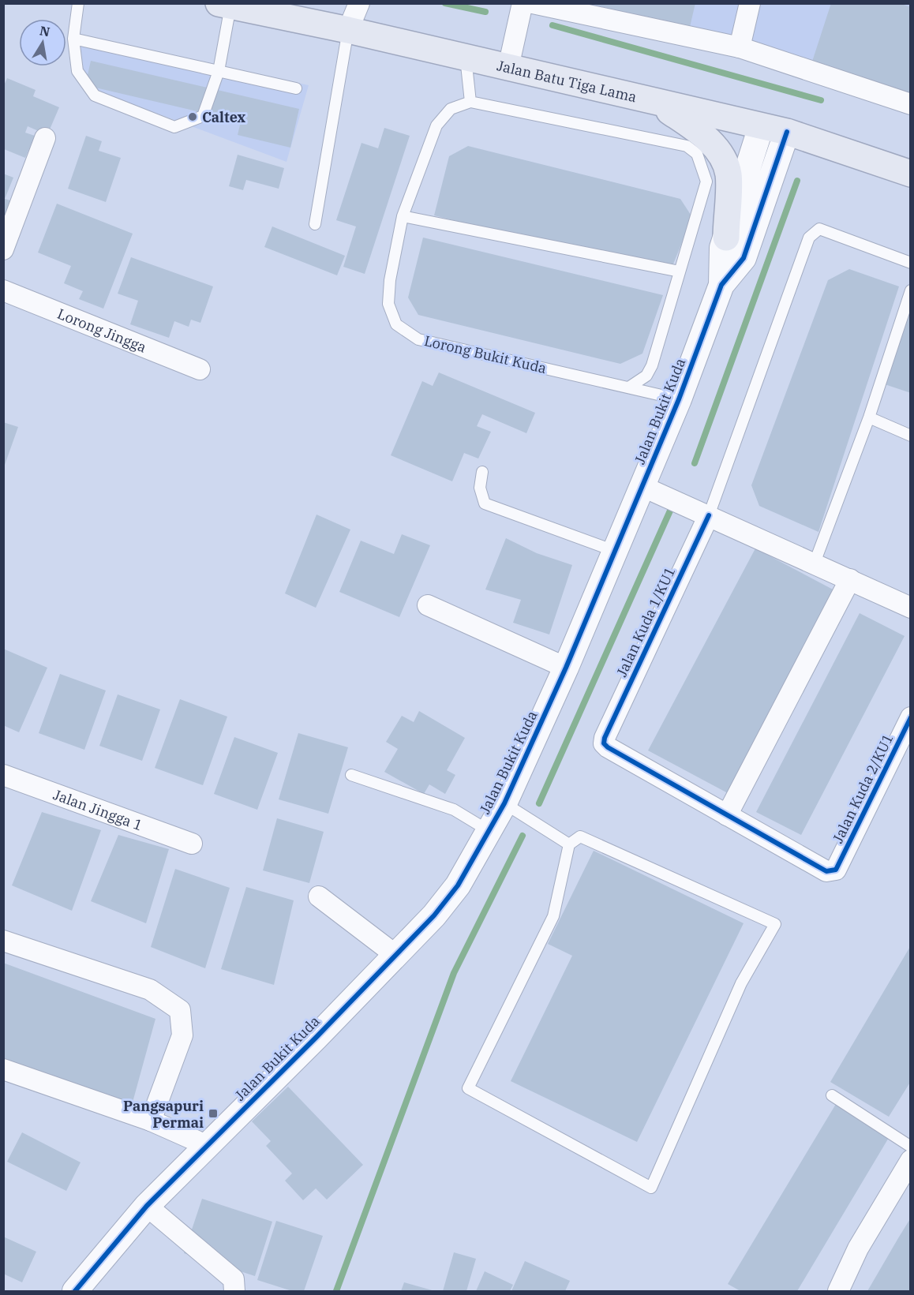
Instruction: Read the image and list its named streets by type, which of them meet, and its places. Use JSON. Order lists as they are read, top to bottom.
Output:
{
  "streets": {
    "main road": ["Jalan Batu Tiga Lama"],
    "street": [
      "Lorong Jingga",
      "Jalan Bukit Kuda",
      "Jalan Kuda 1/KU1",
      "Jalan Kuda 2/KU1",
      "Jalan Jingga 1"
    ],
    "lane": ["Lorong Bukit Kuda"]
  },
  "crossings": [
    ["Jalan Batu Tiga Lama", "Jalan Bukit Kuda"],
    ["Lorong Bukit Kuda", "Jalan Bukit Kuda"],
    ["Jalan Kuda 1/KU1", "Jalan Kuda 2/KU1"]
  ],
  "places": {
    "other": ["Caltex"],
    "transit": ["Pangsapuri Permai"]
  },
  "north": "top"
}
